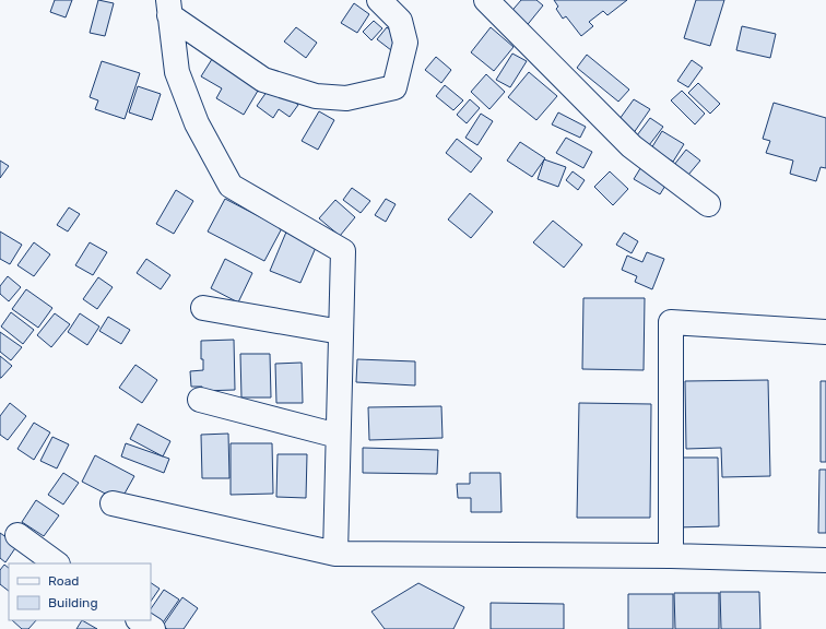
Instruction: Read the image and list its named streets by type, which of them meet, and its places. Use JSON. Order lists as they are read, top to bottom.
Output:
{
  "legend": ["Road", "Building"]
}
